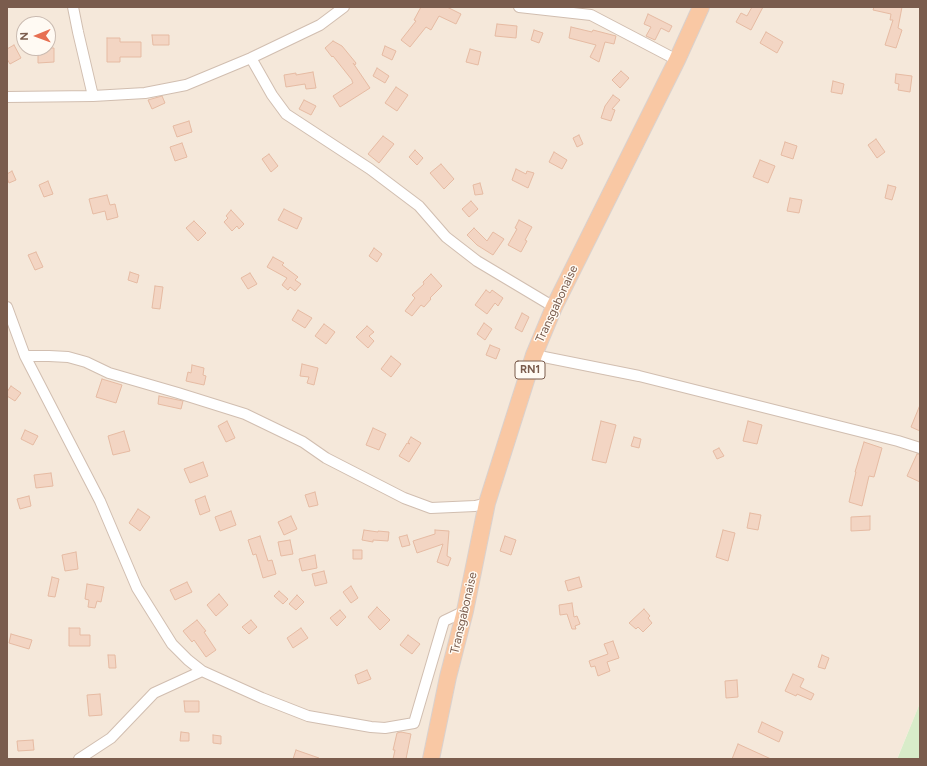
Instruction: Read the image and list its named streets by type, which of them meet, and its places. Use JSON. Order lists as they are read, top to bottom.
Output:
{
  "streets": {
    "highway": ["Transgabonaise", "RN1"]
  },
  "north": "left"
}
